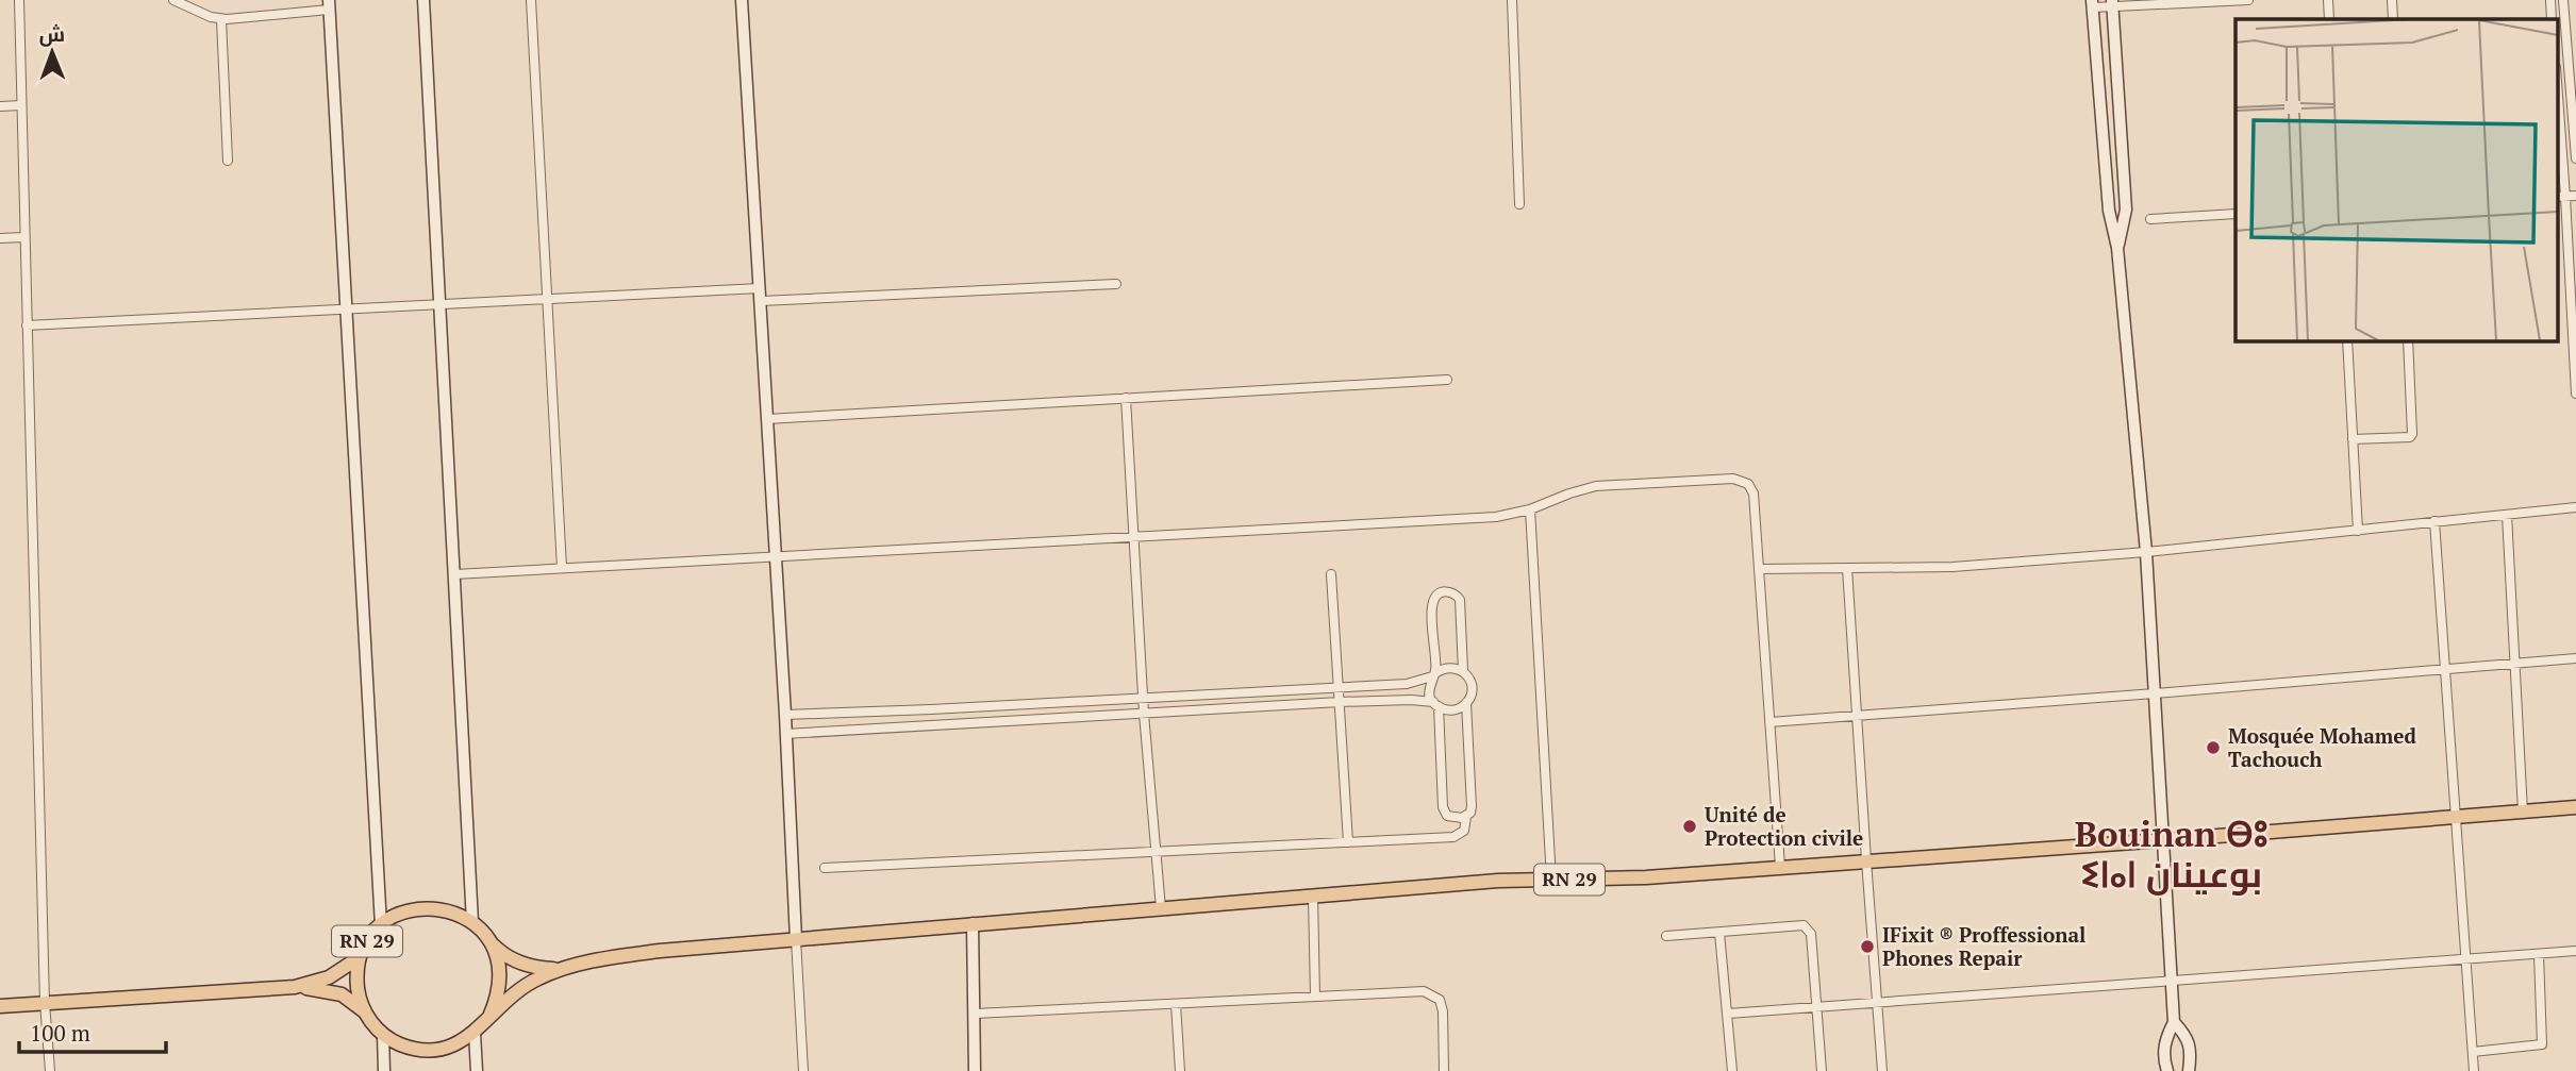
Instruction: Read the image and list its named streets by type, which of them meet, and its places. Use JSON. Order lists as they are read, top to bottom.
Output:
{
  "streets": {
    "main road": ["RN 29"]
  },
  "districts": ["Bouinan ⴱⵓ ⵉⵏⴰⵏ بوعينان"],
  "places": ["Mosquée Mohamed Tachouch", "Unité de Protection civile", "IFixit ® Proffessional Phones Repair"],
  "scale_bar": "100 m",
  "north": "top"
}
